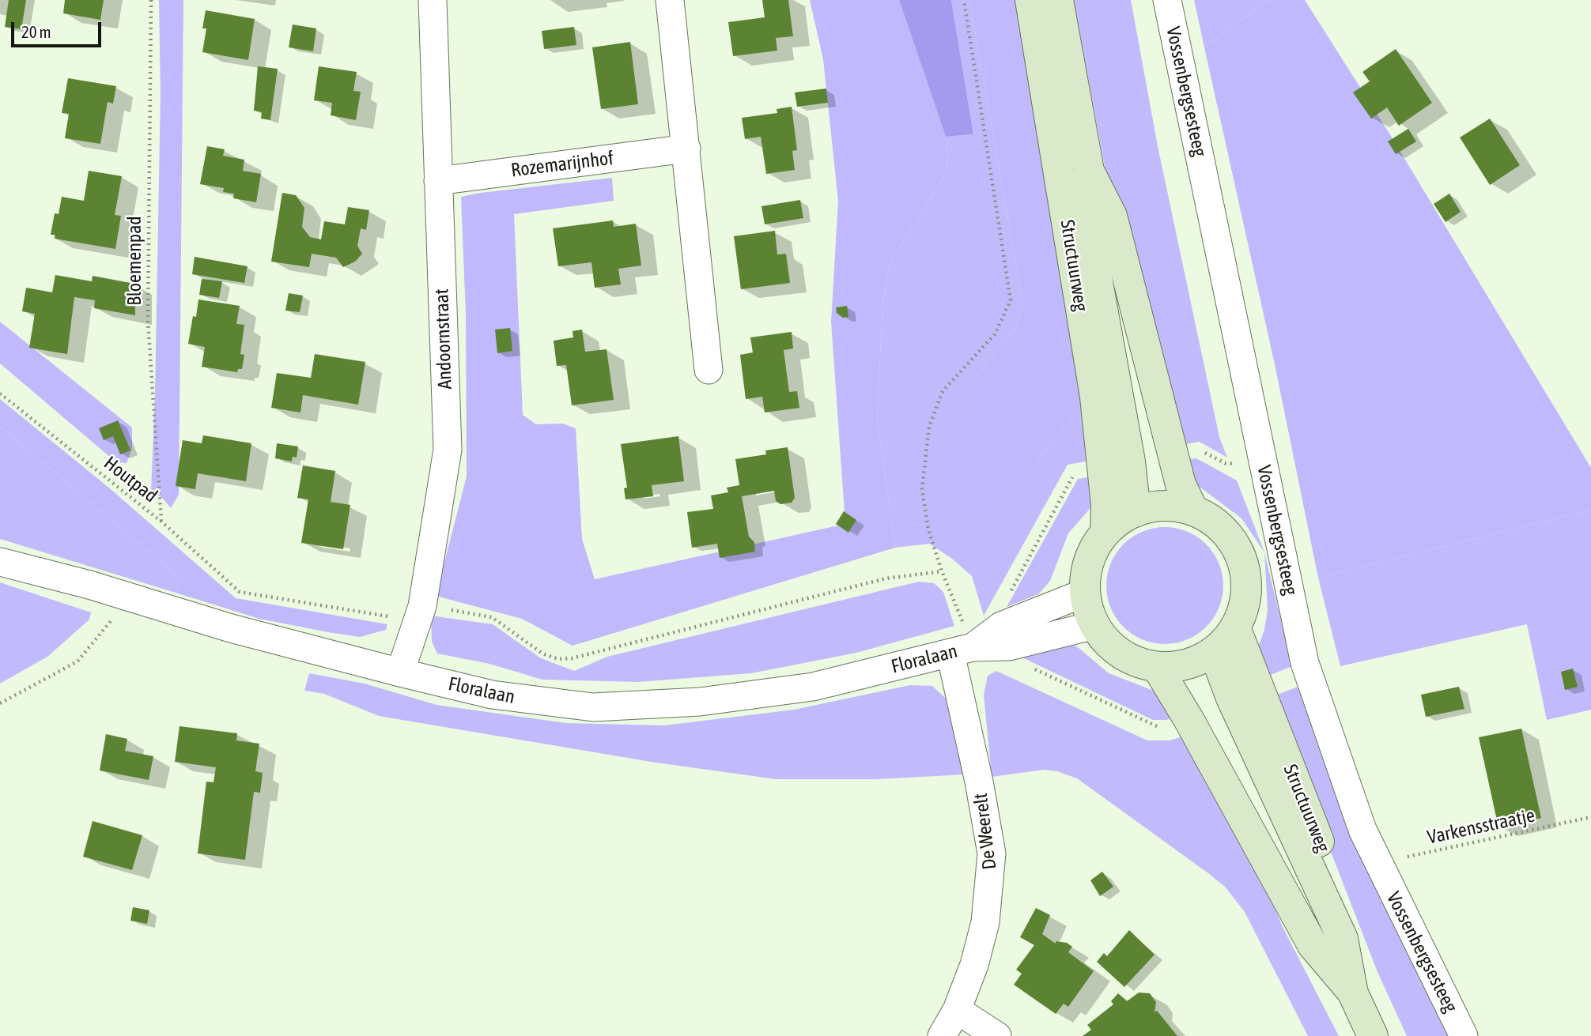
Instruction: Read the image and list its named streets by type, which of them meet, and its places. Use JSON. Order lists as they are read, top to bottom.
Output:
{
  "streets": {
    "main road": ["Structuurweg"],
    "street": [
      "Vossenbergsesteeg",
      "Rozemarijnhof",
      "Andoornstraat",
      "Floralaan",
      "De Weerelt"
    ],
    "path": ["Bloemenpad", "Houtpad", "Varkensstraatje"]
  },
  "crossings": [
    ["Vossenbergsesteeg", "Varkensstraatje"],
    ["Rozemarijnhof", "Andoornstraat"],
    ["Bloemenpad", "Houtpad"],
    ["Structuurweg", "Floralaan"],
    ["Andoornstraat", "Houtpad"],
    ["Andoornstraat", "Floralaan"],
    ["Floralaan", "De Weerelt"]
  ],
  "scale_bar": "20 m"
}
